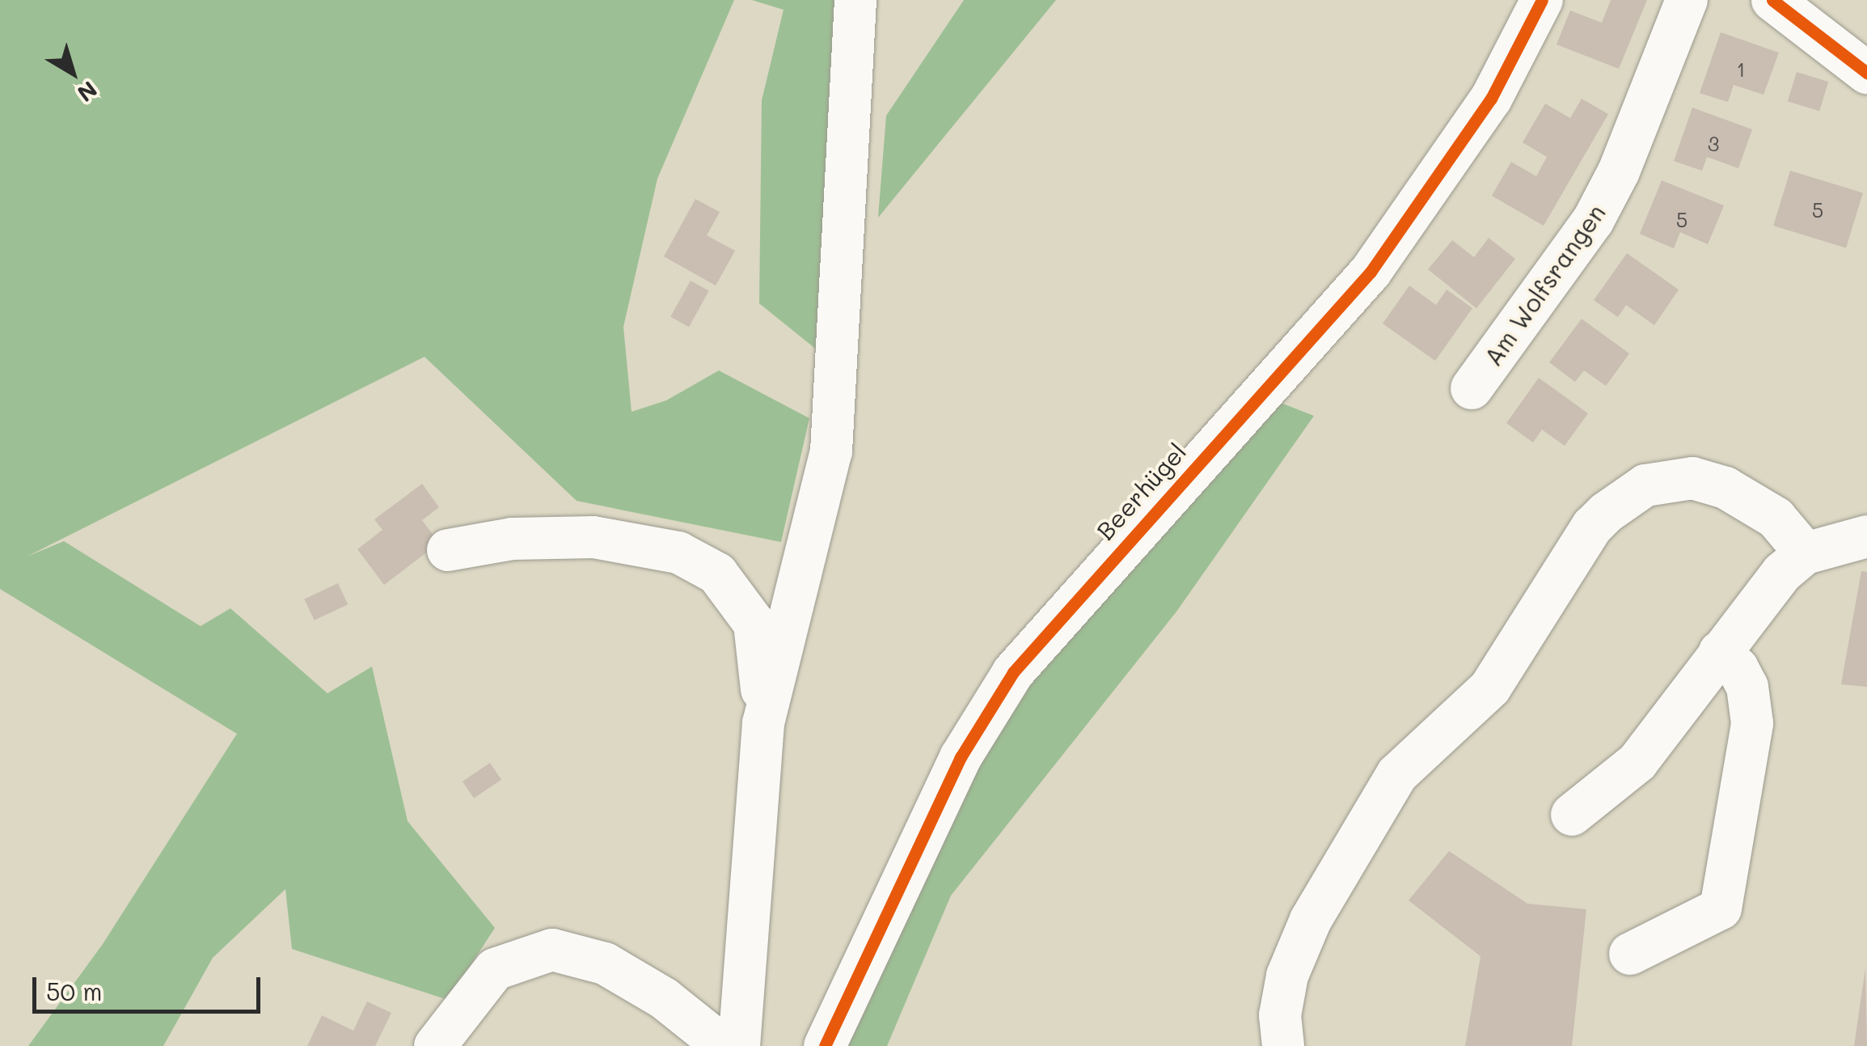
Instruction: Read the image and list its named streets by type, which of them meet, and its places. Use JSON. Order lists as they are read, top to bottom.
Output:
{
  "streets": {
    "street": ["Am Wolfsrangen", "Beerhügel"]
  },
  "house_numbers": [
    "1",
    "3",
    "5",
    "5"
  ],
  "scale_bar": "50 m",
  "north": "bottom right"
}
